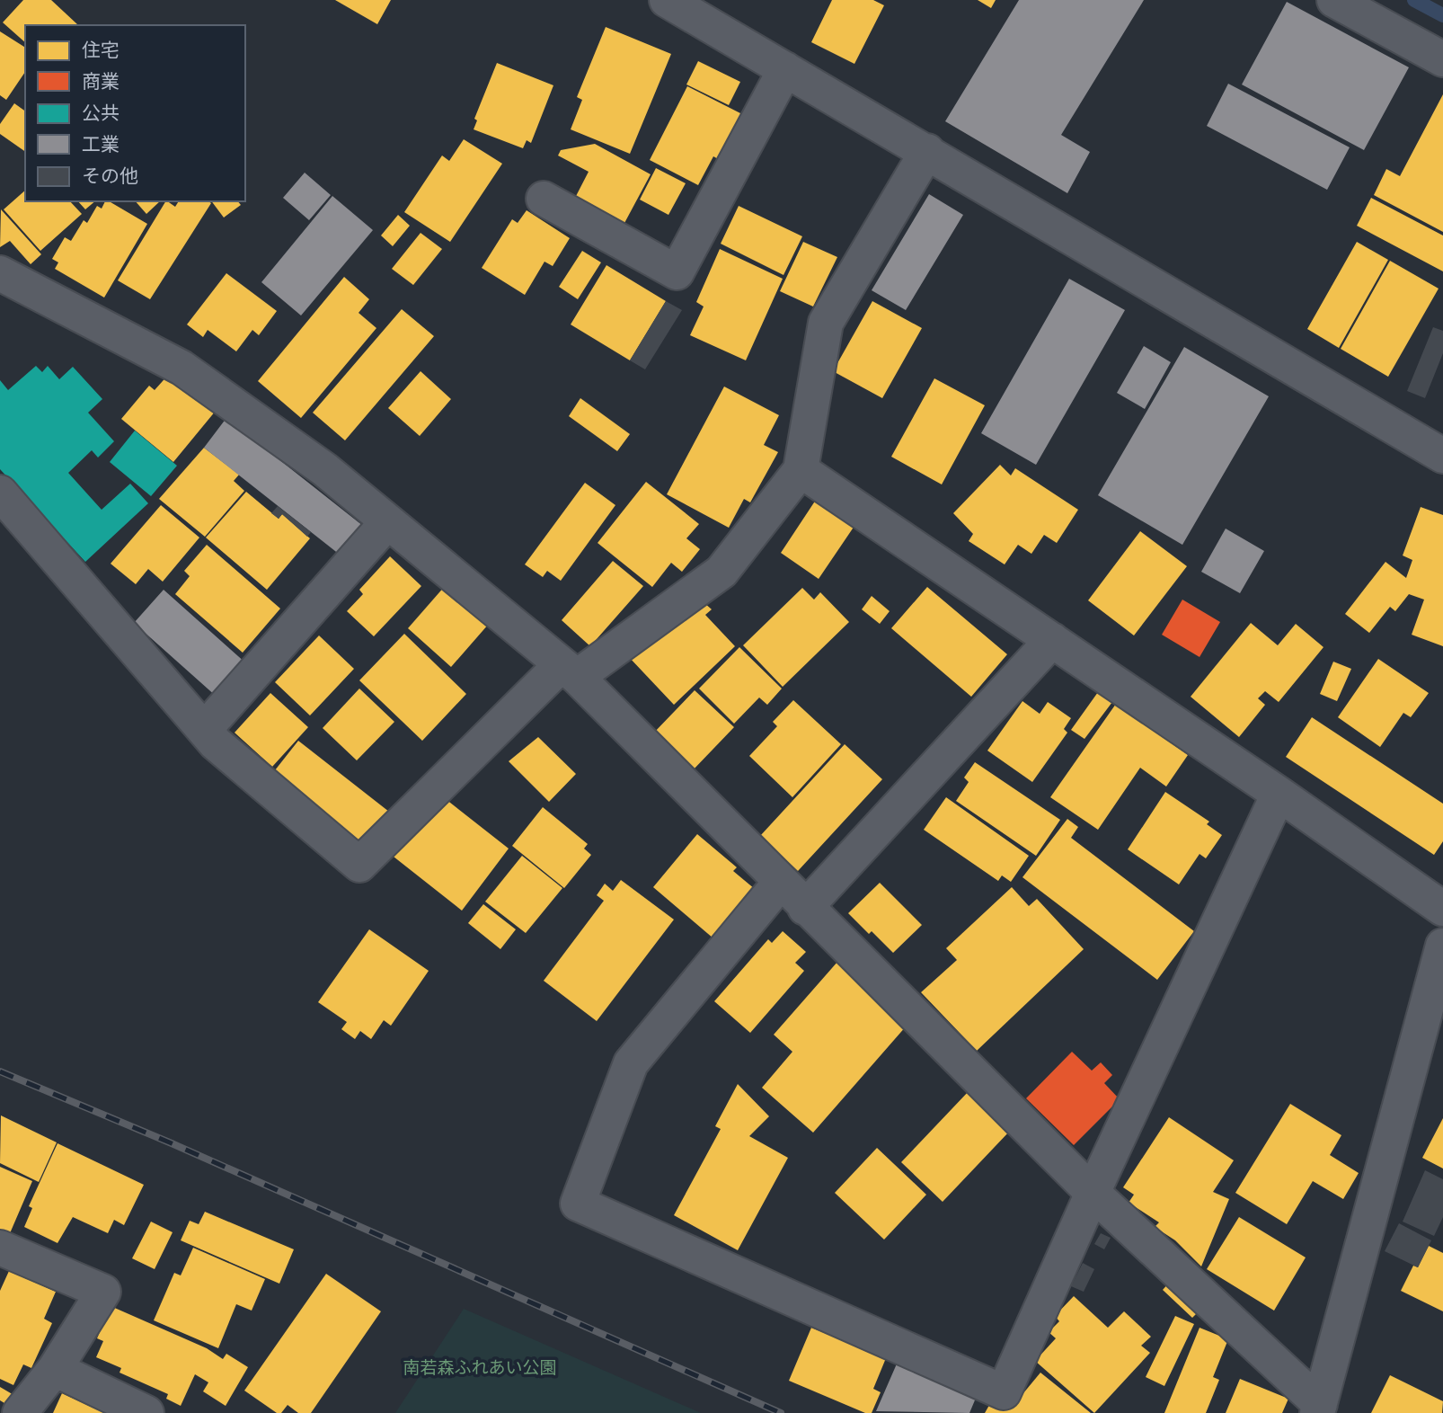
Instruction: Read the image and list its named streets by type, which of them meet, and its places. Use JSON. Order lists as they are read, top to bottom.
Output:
{
  "parks": ["南若森ふれあい公園"],
  "legend": [
    "住宅",
    "商業",
    "公共",
    "工業",
    "その他"
  ]
}
